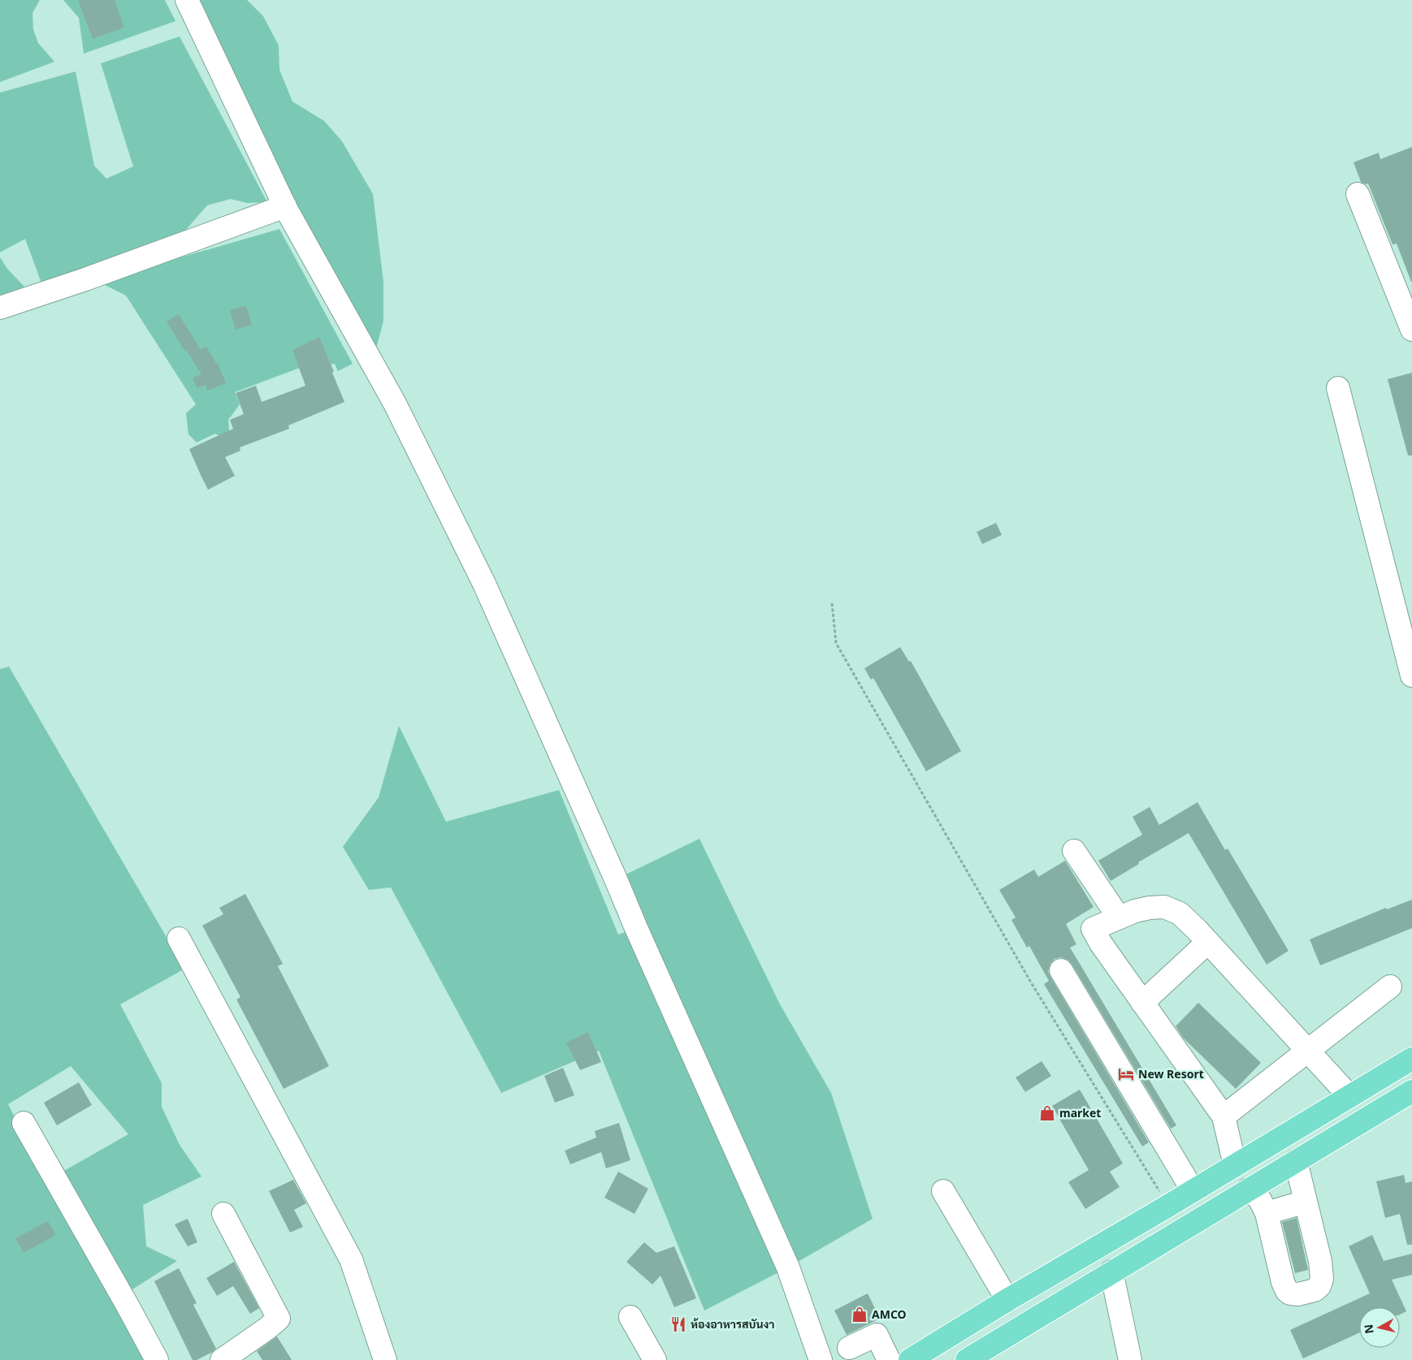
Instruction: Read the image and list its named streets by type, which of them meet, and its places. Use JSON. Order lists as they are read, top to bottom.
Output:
{
  "places": {
    "hotel": ["New Resort"],
    "shop": ["market", "AMCO"],
    "restaurant": ["ห้องอาหารสบันงา"]
  },
  "north": "left"
}
